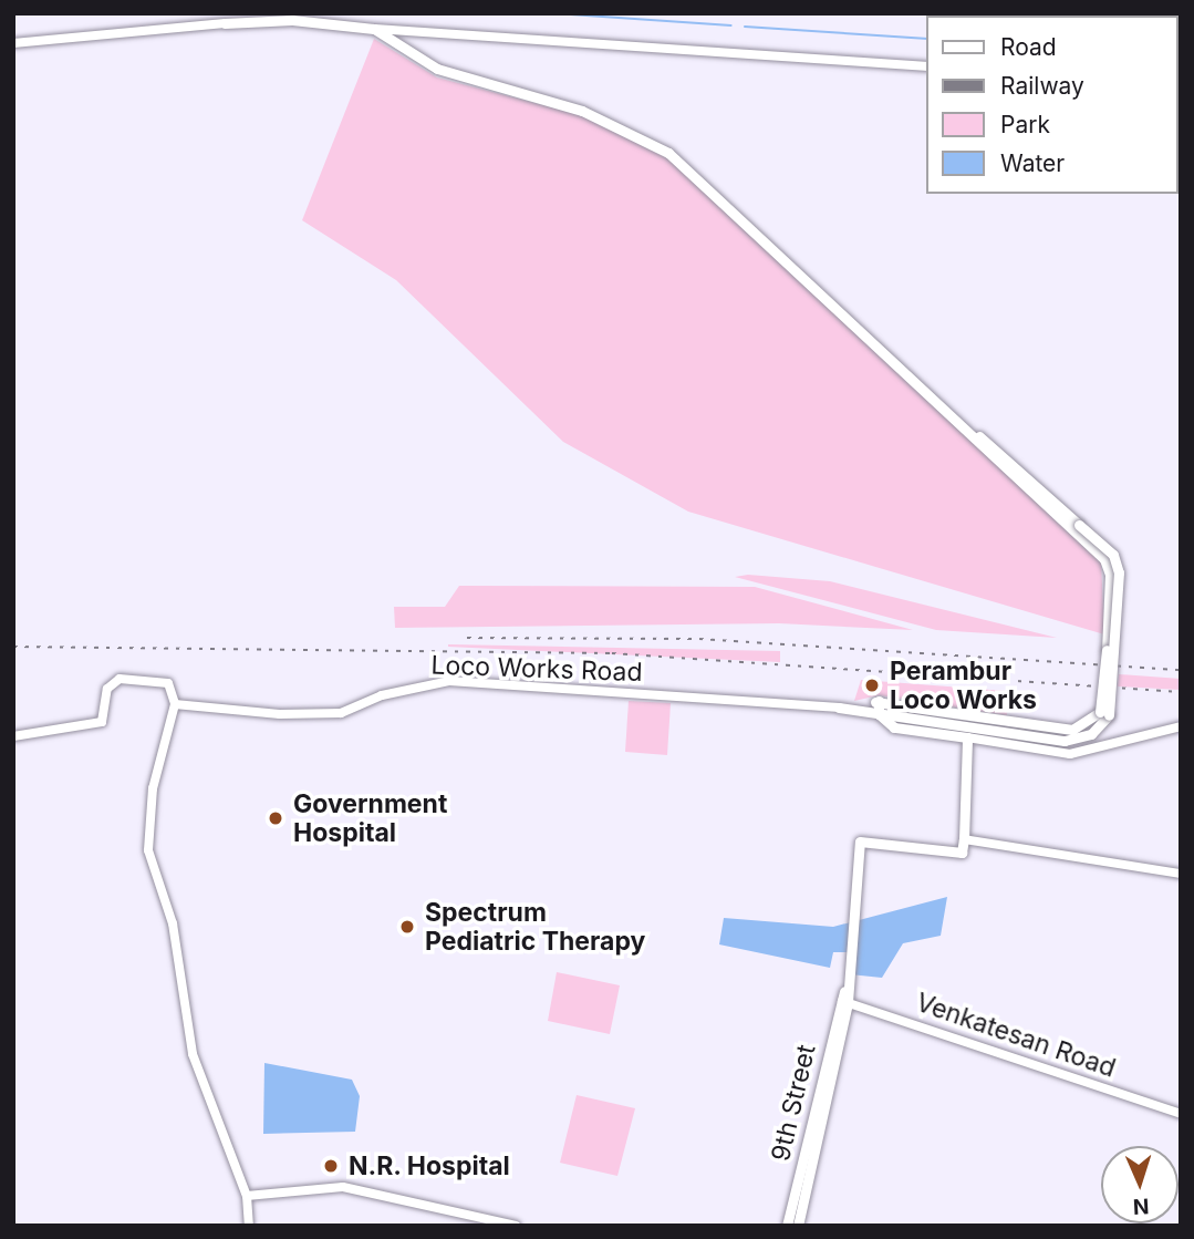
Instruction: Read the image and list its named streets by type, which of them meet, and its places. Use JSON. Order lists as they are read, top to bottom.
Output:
{
  "streets": {
    "main road": ["9th Street"],
    "street": ["Loco Works Road", "Venkatesan Road"]
  },
  "crossings": [
    ["Venkatesan Road", "9th Street"]
  ],
  "places": [
    "Perambur Loco Works",
    "Government Hospital",
    "Spectrum Pediatric Therapy",
    "N.R. Hospital"
  ],
  "legend": [
    "Road",
    "Railway",
    "Park",
    "Water"
  ],
  "north": "bottom"
}
